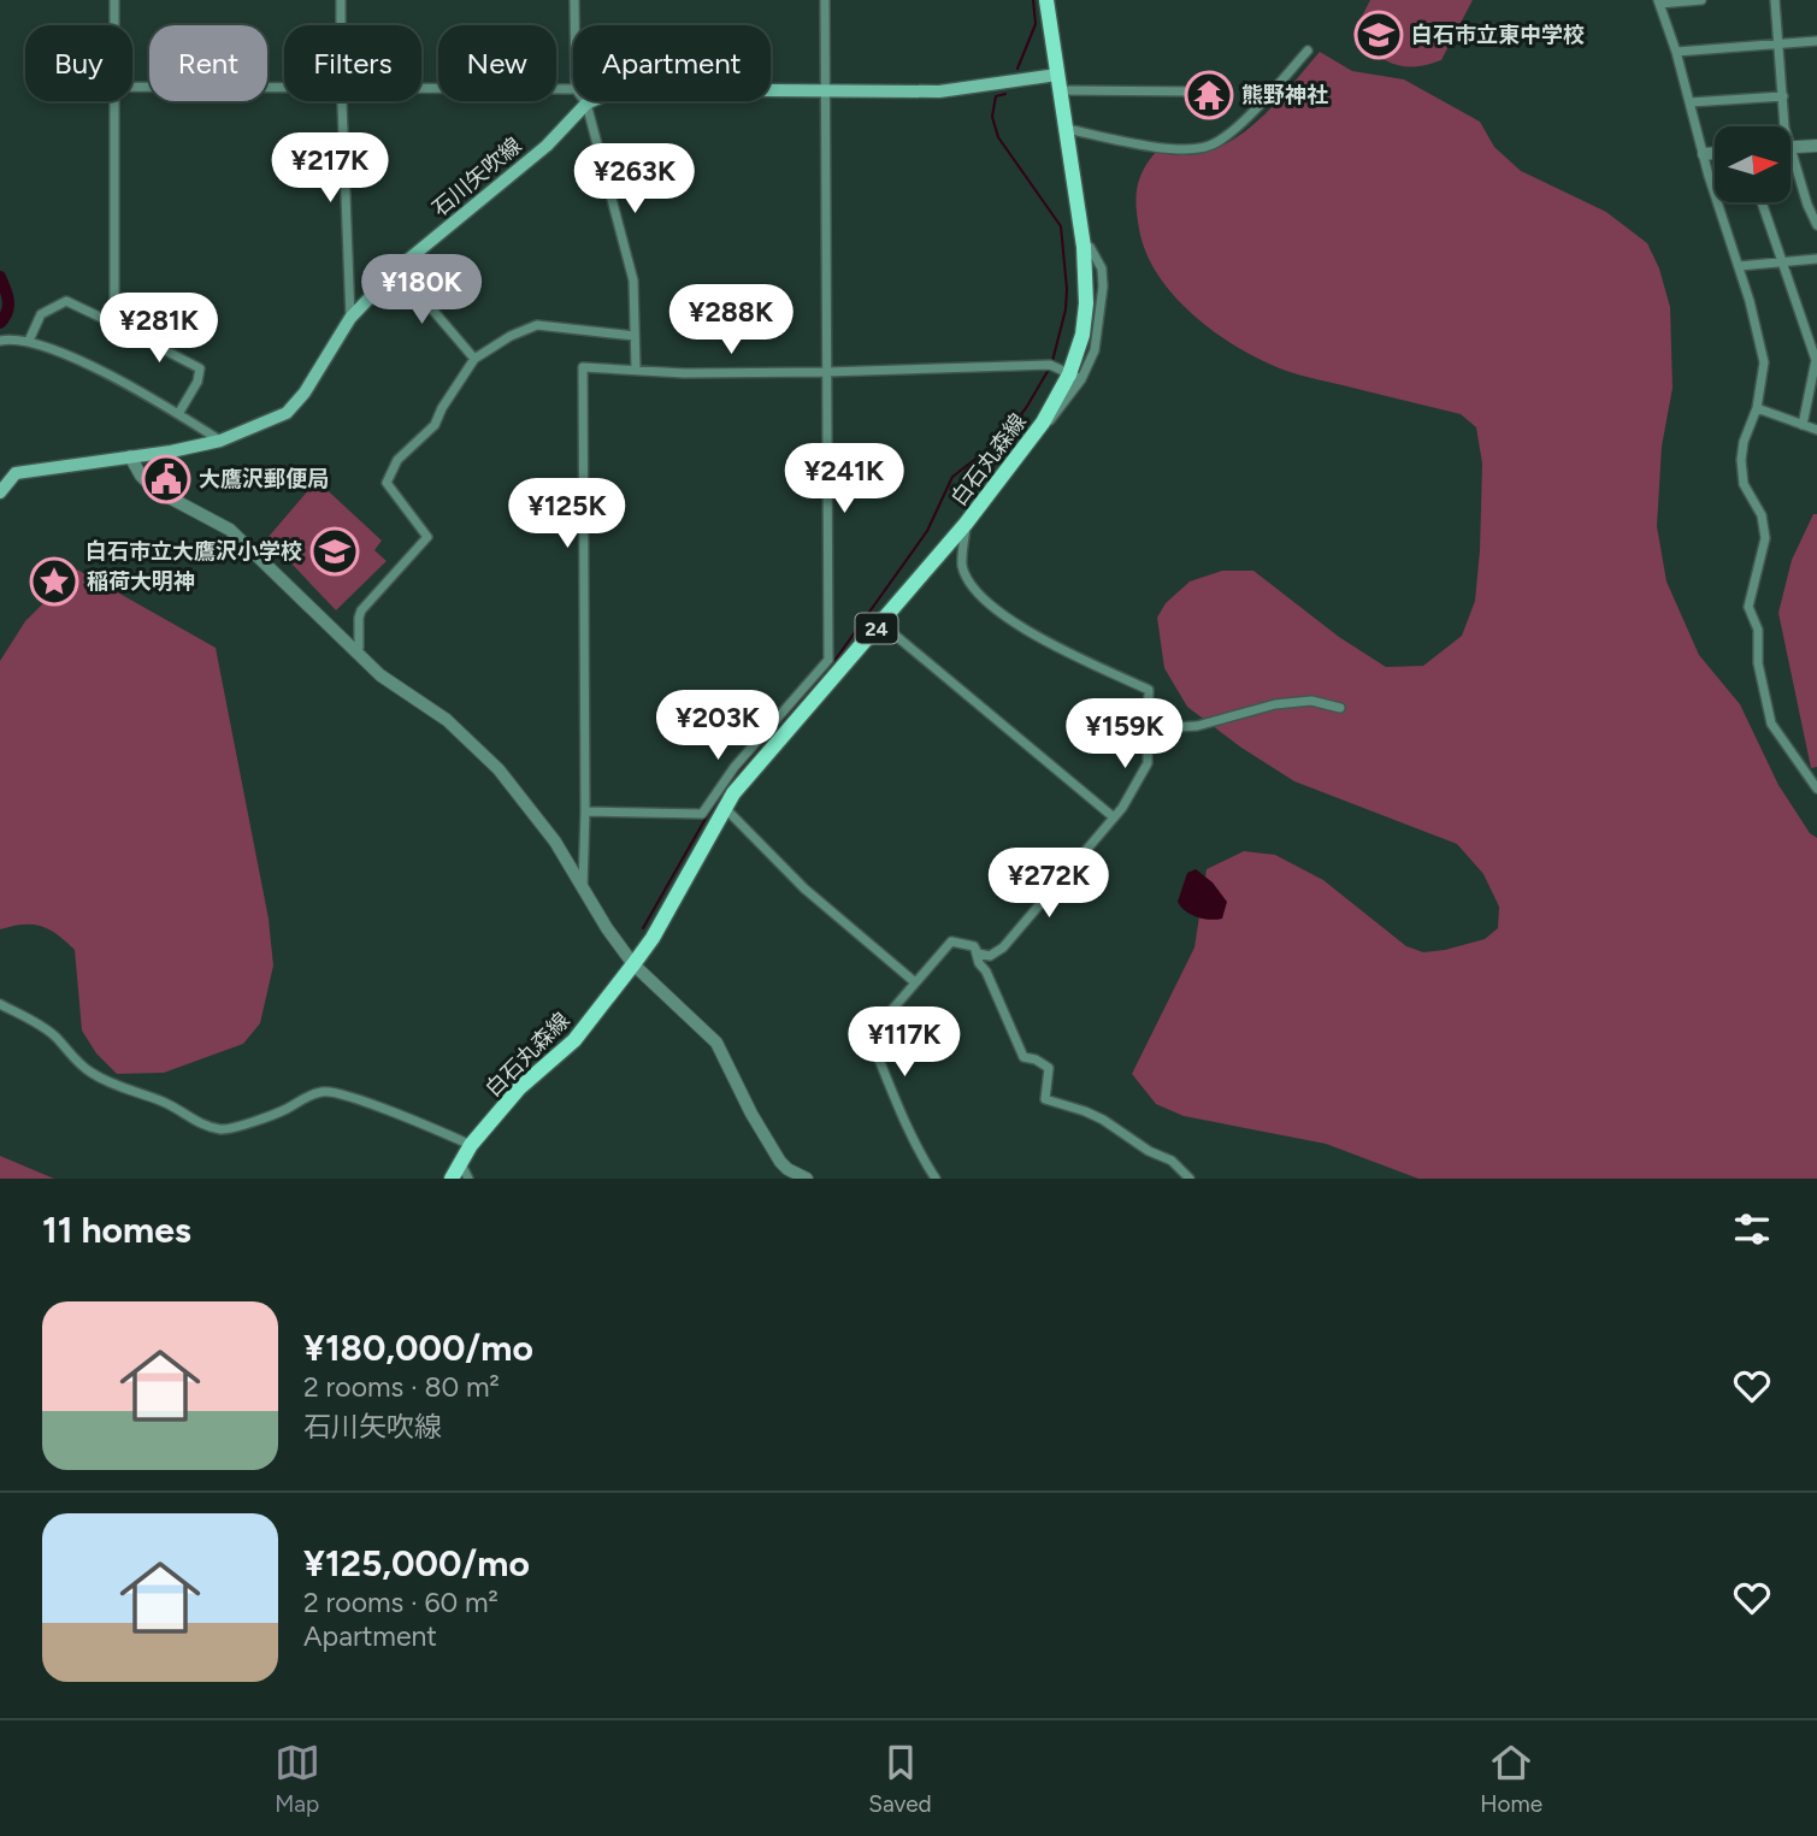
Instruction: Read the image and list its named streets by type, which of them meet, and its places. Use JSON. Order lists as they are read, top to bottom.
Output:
{
  "streets": {
    "main road": ["石川矢吹線", "白石丸森線", "24"]
  },
  "crossings": [
    ["石川矢吹線", "白石丸森線"]
  ],
  "places": {
    "school or university": ["白石市立東中学校", "白石市立大鷹沢小学校"],
    "temple": ["熊野神社"],
    "public building": ["大鷹沢郵便局"],
    "place": ["稲荷大明神"]
  },
  "north": "right",
  "page": {
    "chip": [
      "Buy",
      "Rent",
      "Filters",
      "New",
      "Apartment"
    ],
    "price": [
      "¥217K",
      "¥263K",
      "¥180K",
      "¥288K",
      "¥281K",
      "¥241K",
      "¥125K",
      "¥203K",
      "¥159K",
      "¥272K",
      "¥117K"
    ],
    "heading": "11 homes",
    "list": [
      {
        "name": "¥180,000/mo",
        "note": "2 rooms · 80 m² · 石川矢吹線"
      },
      {
        "name": "¥125,000/mo",
        "note": "2 rooms · 60 m² · Apartment"
      }
    ],
    "tabs": ["Map", "Saved", "Home"]
  }
}
